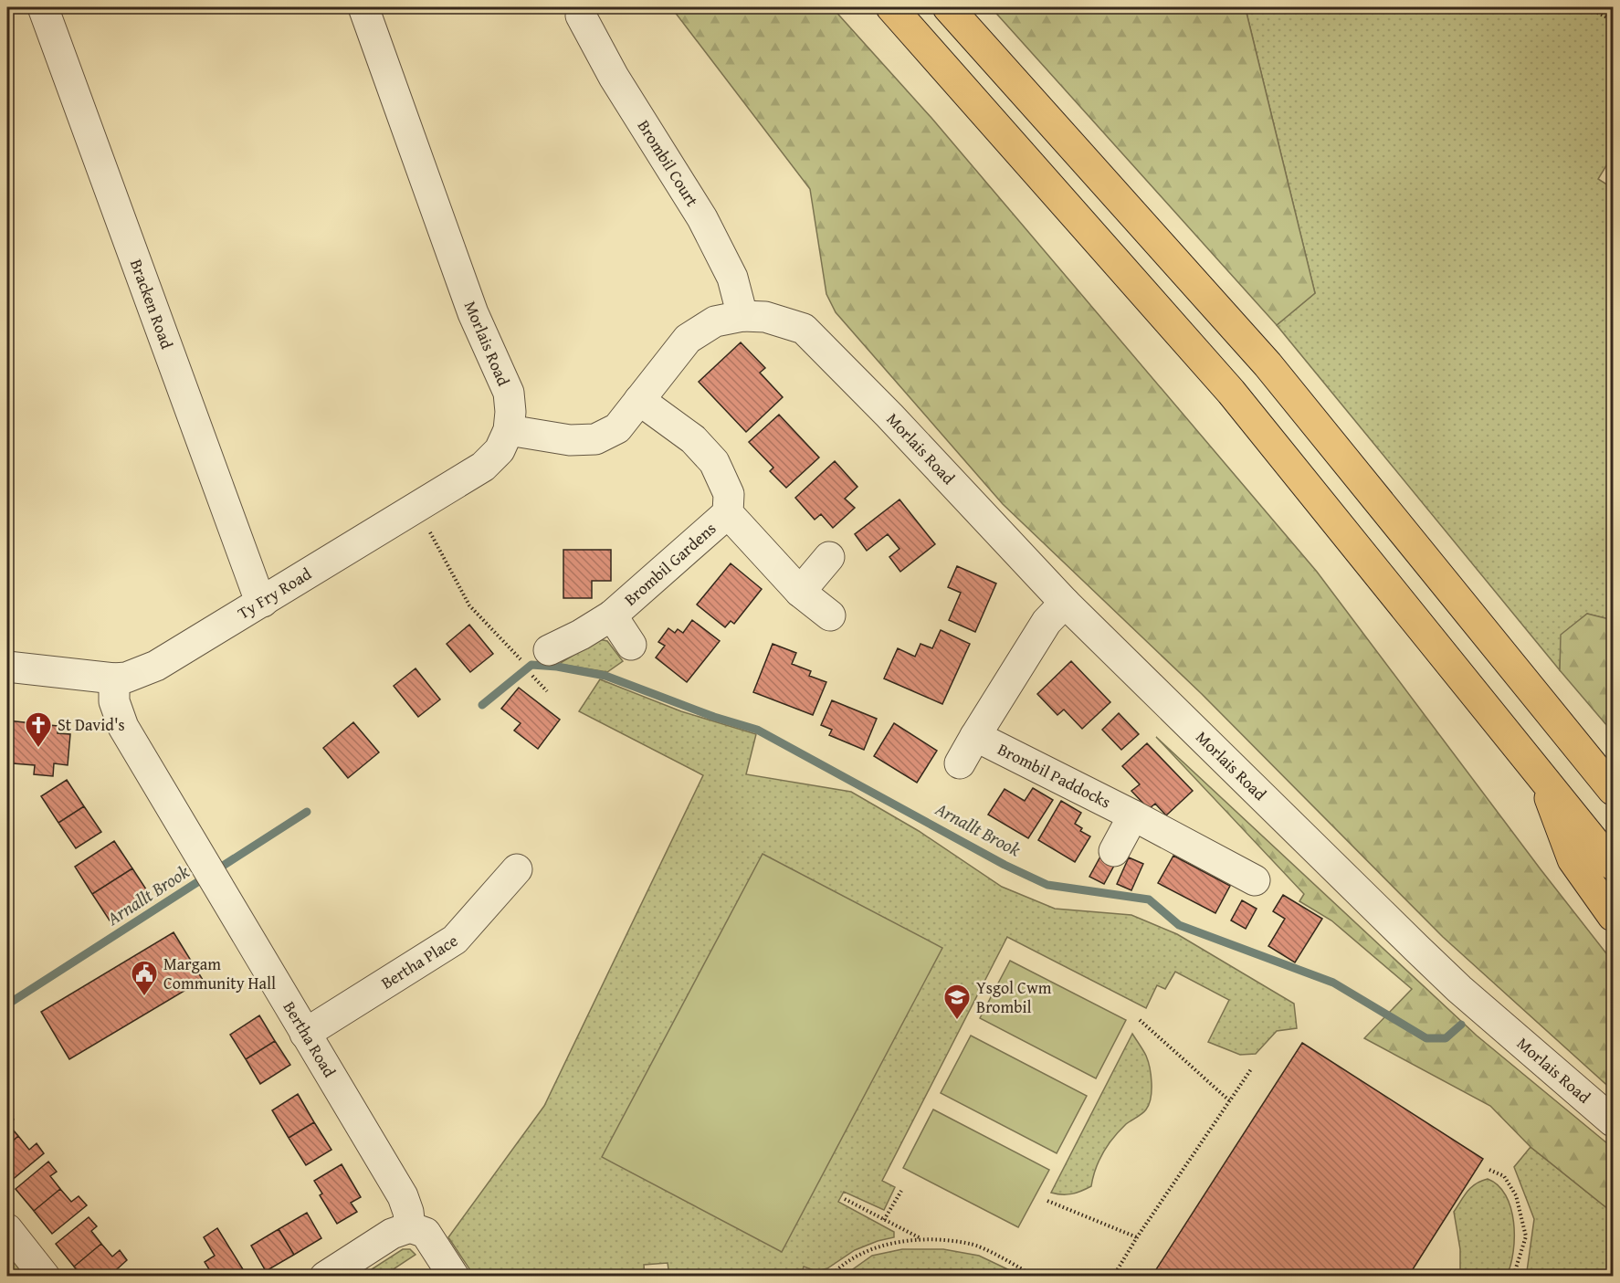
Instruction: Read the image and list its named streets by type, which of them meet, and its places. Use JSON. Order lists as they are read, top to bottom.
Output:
{
  "streets": {
    "street": [
      "Brombil Court",
      "Bracken Road",
      "Morlais Road",
      "Brombil Gardens",
      "Ty Fry Road",
      "Brombil Paddocks",
      "Bertha Place",
      "Bertha Road"
    ]
  },
  "crossings": [
    ["Brombil Court", "Morlais Road"],
    ["Bracken Road", "Ty Fry Road"],
    ["Morlais Road", "Brombil Gardens"],
    ["Morlais Road", "Ty Fry Road"],
    ["Ty Fry Road", "Bertha Road"],
    ["Bertha Place", "Bertha Road"]
  ],
  "water": ["Arnallt Brook"],
  "places": {
    "church": ["St David's"],
    "public building": ["Margam Community Hall"],
    "school or university": ["Ysgol Cwm Brombil"]
  }
}
